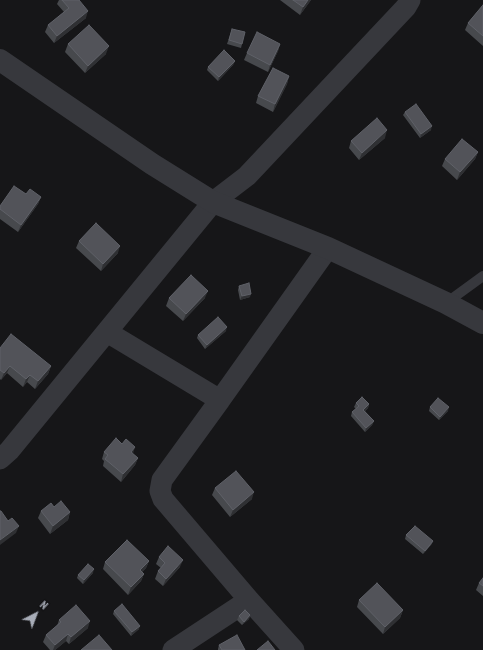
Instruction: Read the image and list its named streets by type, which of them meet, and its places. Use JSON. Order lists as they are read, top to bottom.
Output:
{
  "north": "top right"
}
